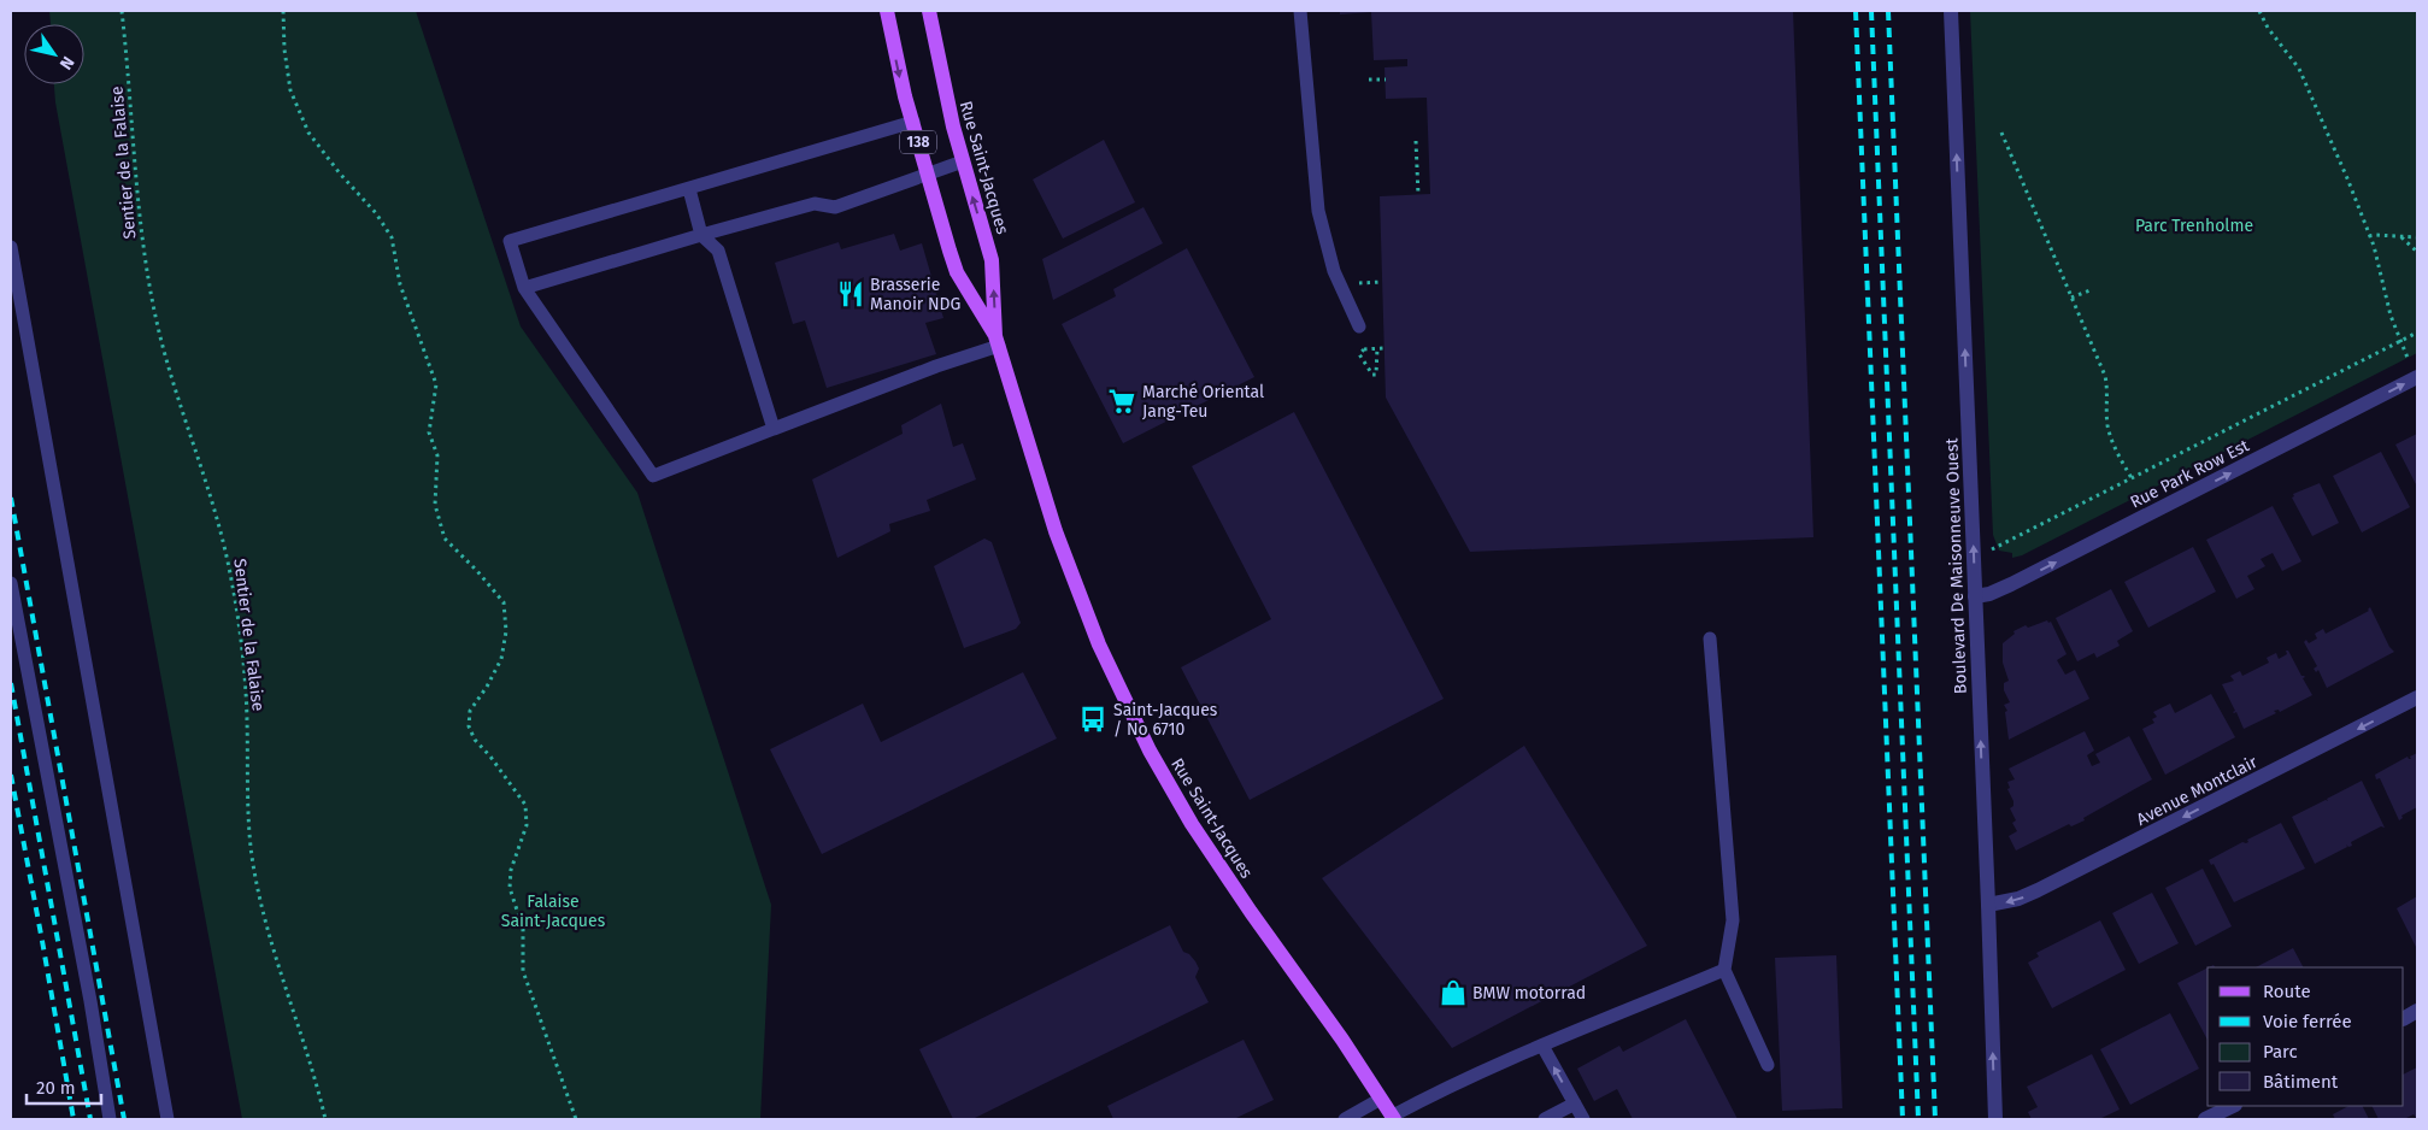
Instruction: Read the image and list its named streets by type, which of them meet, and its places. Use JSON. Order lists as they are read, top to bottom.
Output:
{
  "streets": {
    "main road": ["138", "Rue Saint-Jacques"],
    "street": ["Rue Park Row Est", "Boulevard De Maisonneuve Ouest", "Avenue Montclair"],
    "path": ["Sentier de la Falaise"]
  },
  "crossings": [
    ["Rue Park Row Est", "Boulevard De Maisonneuve Ouest"],
    ["Boulevard De Maisonneuve Ouest", "Avenue Montclair"]
  ],
  "one_way": ["Rue Park Row Est", "Boulevard De Maisonneuve Ouest", "Avenue Montclair"],
  "parks": ["Parc Trenholme", "Falaise Saint-Jacques"],
  "places": {
    "restaurant": ["Brasserie Manoir NDG"],
    "supermarket": ["Marché Oriental Jang-Teu"],
    "bus stop": ["Saint-Jacques / No 6710"],
    "shop": ["BMW motorrad"]
  },
  "legend": [
    "Route",
    "Voie ferrée",
    "Parc",
    "Bâtiment"
  ],
  "scale_bar": "20 m",
  "north": "bottom right"
}
